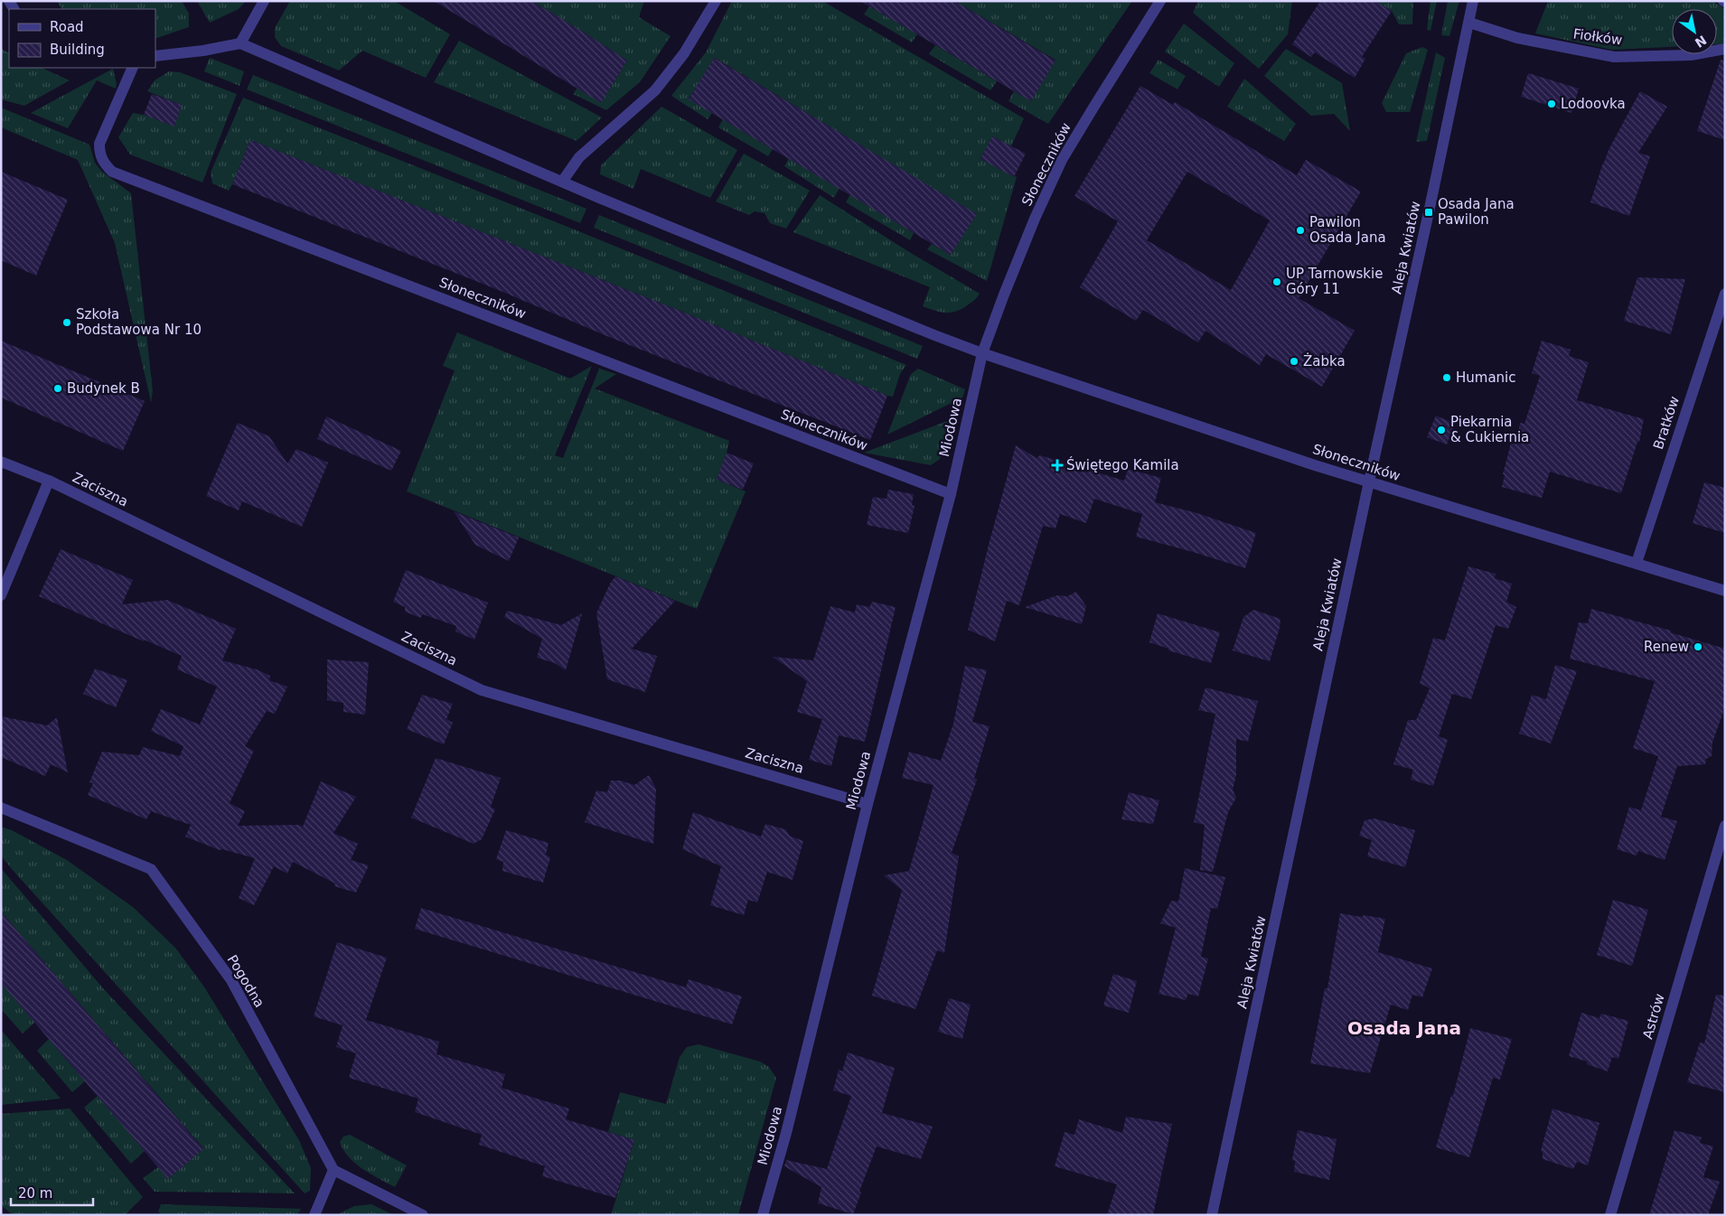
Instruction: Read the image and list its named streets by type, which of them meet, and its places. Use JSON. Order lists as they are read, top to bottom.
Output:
{
  "streets": {
    "street": [
      "Fiołków",
      "Słoneczników",
      "Aleja Kwiatów",
      "Bratków",
      "Miodowa",
      "Zaciszna",
      "Pogodna",
      "Astrów"
    ]
  },
  "crossings": [
    ["Fiołków", "Aleja Kwiatów"],
    ["Słoneczników", "Aleja Kwiatów"],
    ["Słoneczników", "Bratków"],
    ["Słoneczników", "Miodowa"],
    ["Miodowa", "Zaciszna"]
  ],
  "districts": ["Osada Jana"],
  "places": {
    "other": [
      "Lodoovka",
      "Pawilon Osada Jana",
      "UP Tarnowskie Góry 11",
      "Szkoła Podstawowa Nr 10",
      "Żabka",
      "Humanic",
      "Budynek B",
      "Piekarnia & Cukiernia",
      "Renew"
    ],
    "transit": ["Osada Jana Pawilon"],
    "health": ["Świętego Kamila"]
  },
  "legend": ["Road", "Building"],
  "scale_bar": "20 m",
  "north": "bottom right"
}
